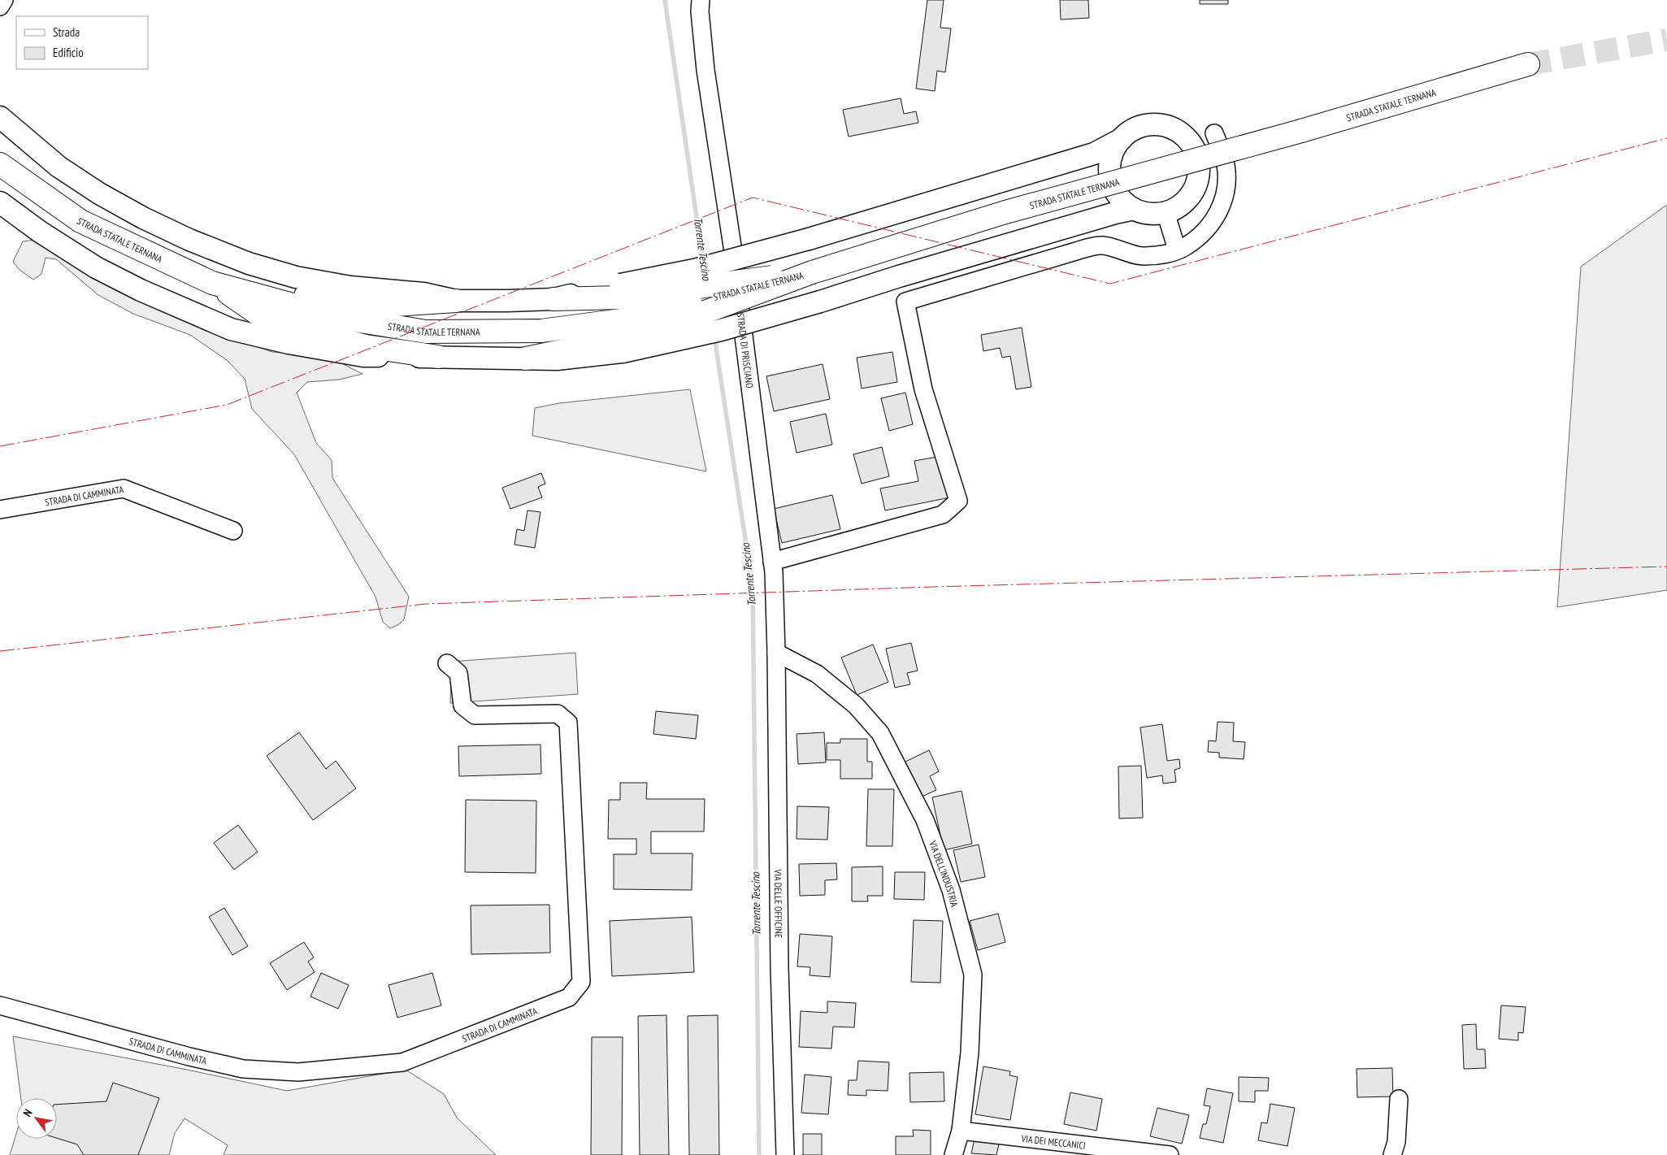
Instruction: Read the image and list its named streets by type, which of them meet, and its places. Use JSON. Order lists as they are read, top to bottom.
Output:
{
  "streets": {
    "highway": ["STRADA STATALE TERNANA"],
    "street": [
      "STRADA DI PRISCIANO",
      "STRADA DI CAMMINATA",
      "VIA DELL'INDUSTRIA",
      "VIA DELLE OFFICINE",
      "VIA DEI MECCANICI"
    ]
  },
  "crossings": [
    ["STRADA DI PRISCIANO", "VIA DELL'INDUSTRIA"],
    ["STRADA DI PRISCIANO", "VIA DELLE OFFICINE"],
    ["VIA DELL'INDUSTRIA", "VIA DELLE OFFICINE"],
    ["VIA DELL'INDUSTRIA", "VIA DEI MECCANICI"]
  ],
  "water": ["Torrente Tescino"],
  "legend": ["Strada", "Edificio"],
  "north": "top left"
}
